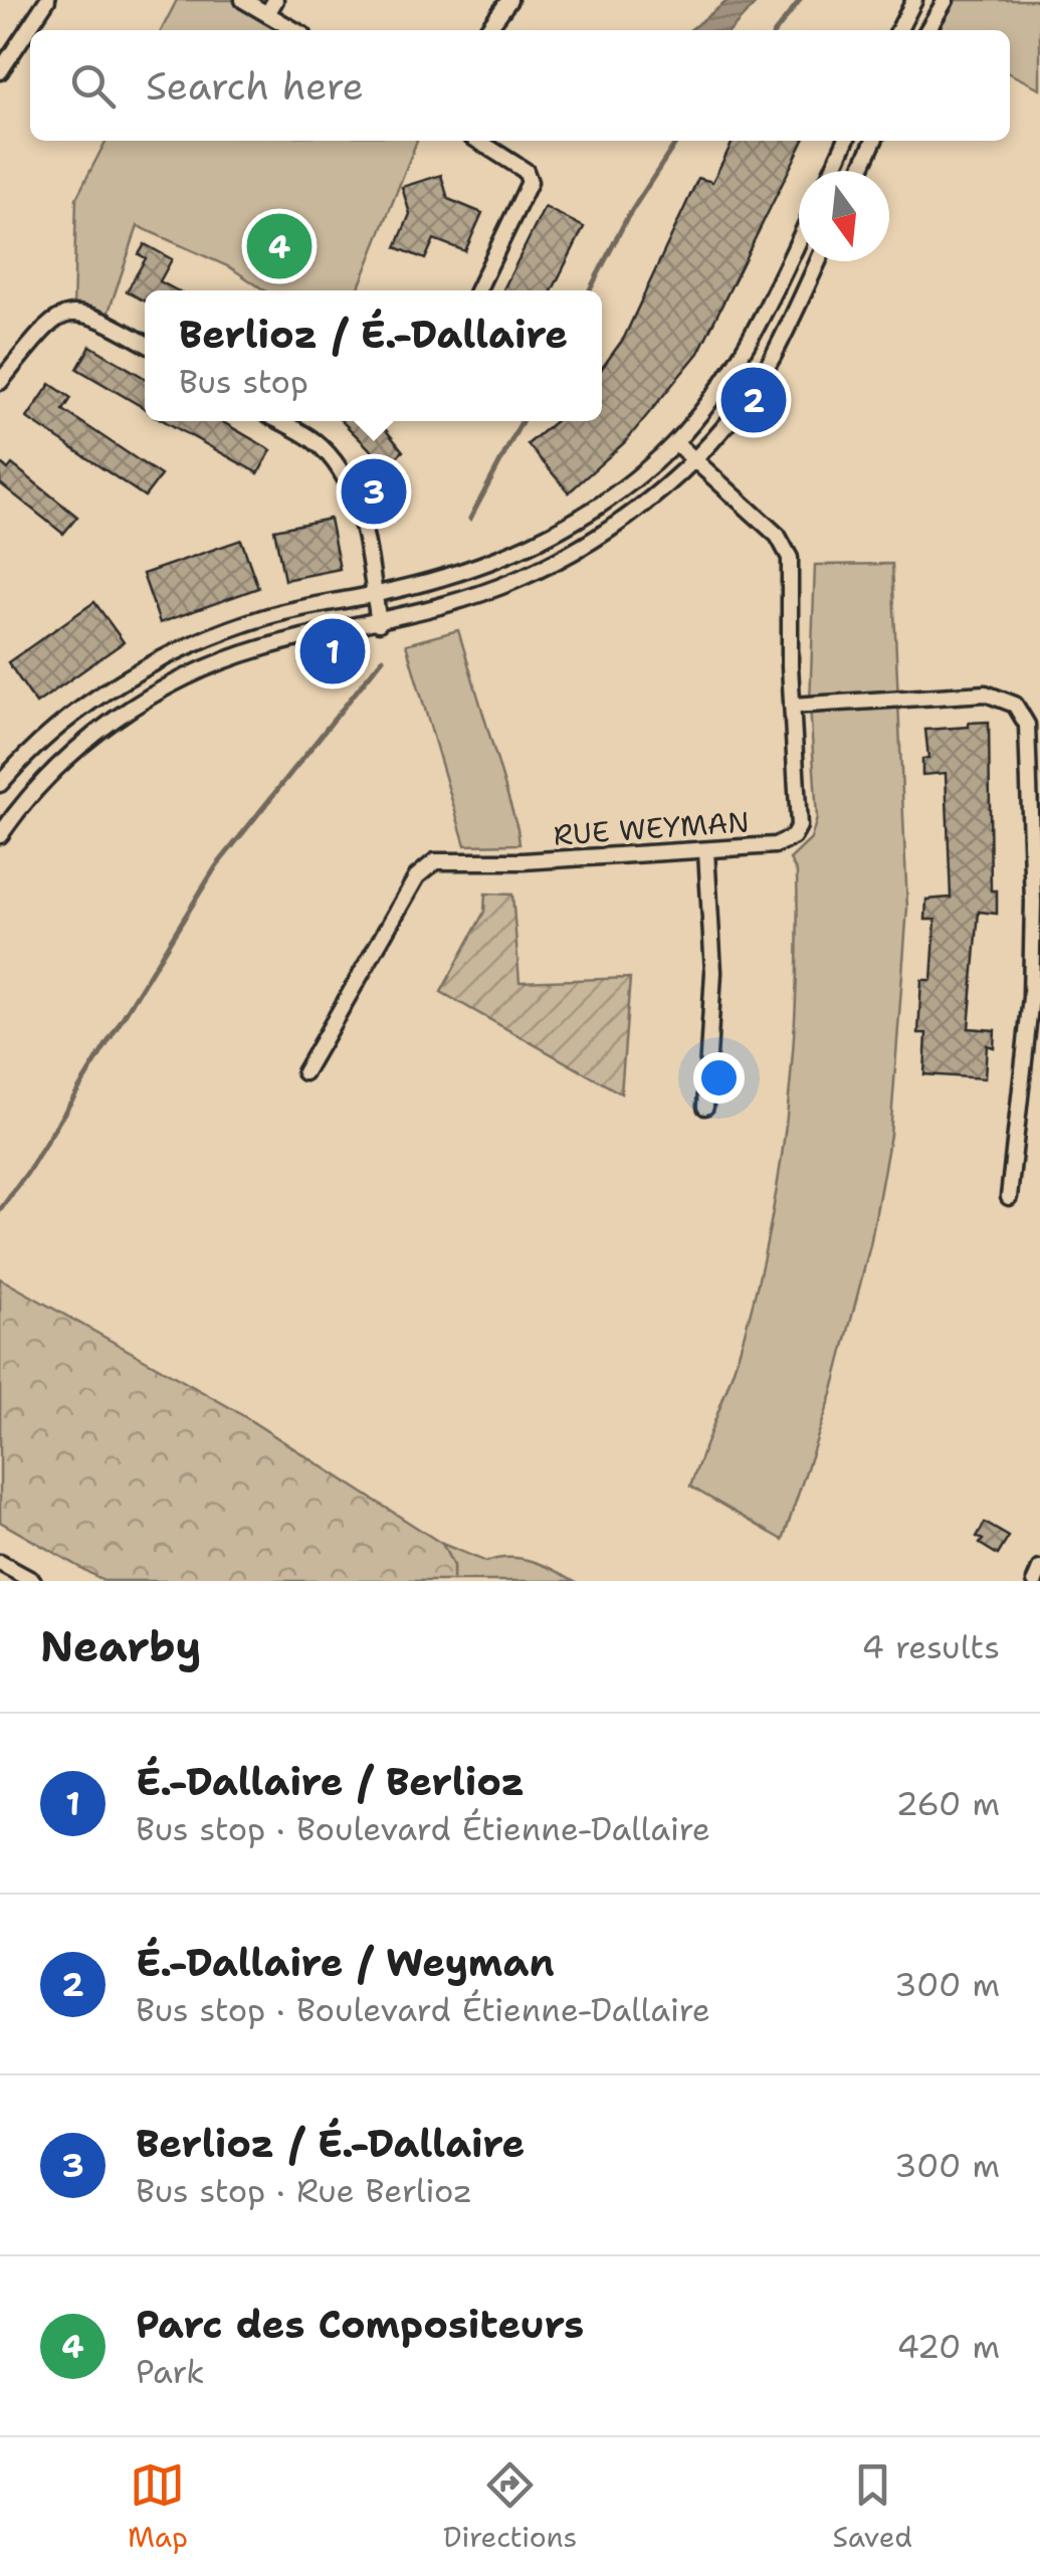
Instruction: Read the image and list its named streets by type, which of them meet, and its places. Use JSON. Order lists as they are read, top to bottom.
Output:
{
  "streets": {
    "street": ["RUE WEYMAN"]
  },
  "north": "bottom",
  "page": {
    "search": "Search here",
    "pins": [
      "4",
      "2",
      "3",
      "1"
    ],
    "popup": ["Berlioz / É.-Dallaire", "Bus stop"],
    "heading": ["Nearby", "4 results"],
    "list": [
      {
        "mark": "1",
        "name": "É.-Dallaire / Berlioz",
        "note": "Bus stop · Boulevard Étienne-Dallaire",
        "value": "260 m"
      },
      {
        "mark": "2",
        "name": "É.-Dallaire / Weyman",
        "note": "Bus stop · Boulevard Étienne-Dallaire",
        "value": "300 m"
      },
      {
        "mark": "3",
        "name": "Berlioz / É.-Dallaire",
        "note": "Bus stop · Rue Berlioz",
        "value": "300 m"
      },
      {
        "mark": "4",
        "name": "Parc des Compositeurs",
        "note": "Park",
        "value": "420 m"
      }
    ],
    "nav": ["Map", "Directions", "Saved"]
  }
}
